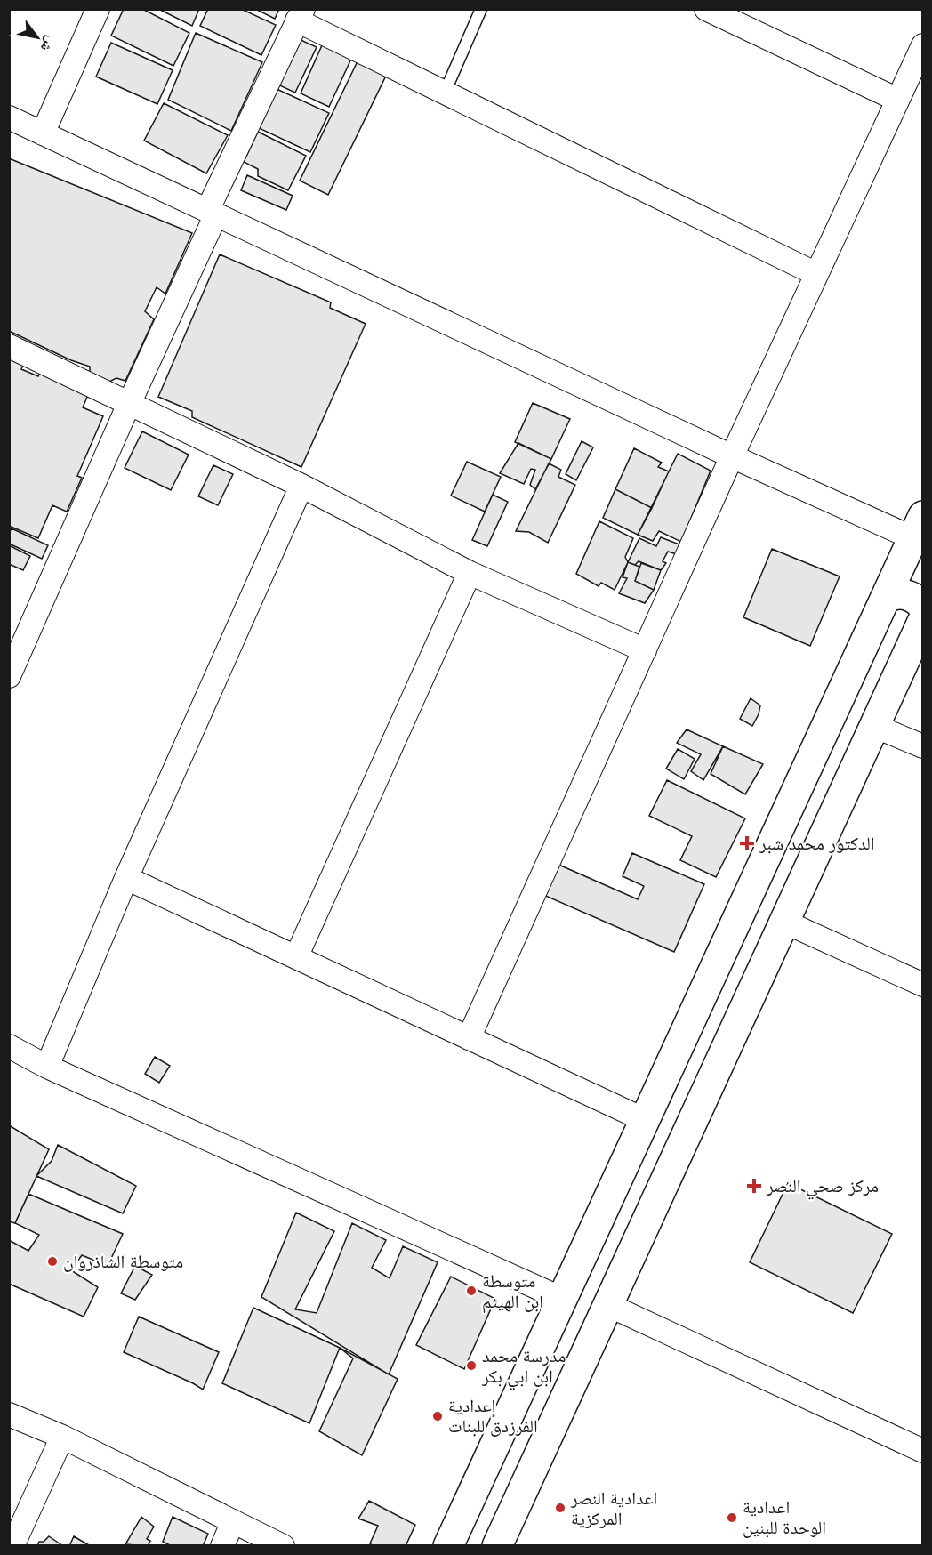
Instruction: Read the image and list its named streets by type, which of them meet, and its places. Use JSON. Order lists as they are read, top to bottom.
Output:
{
  "places": {
    "health": ["الدكتور محمد شبر", "مركز صحي النصر"],
    "other": [
      "متوسطة الشاذروان",
      "متوسطة ابن الهيثم",
      "مدرسة محمد ابن ابي بكر",
      "إعدادية الفرزدق للبنات",
      "اعدادية النصر المركزية",
      "اعدادية الوحدة للبنين"
    ]
  },
  "north": "bottom right"
}
